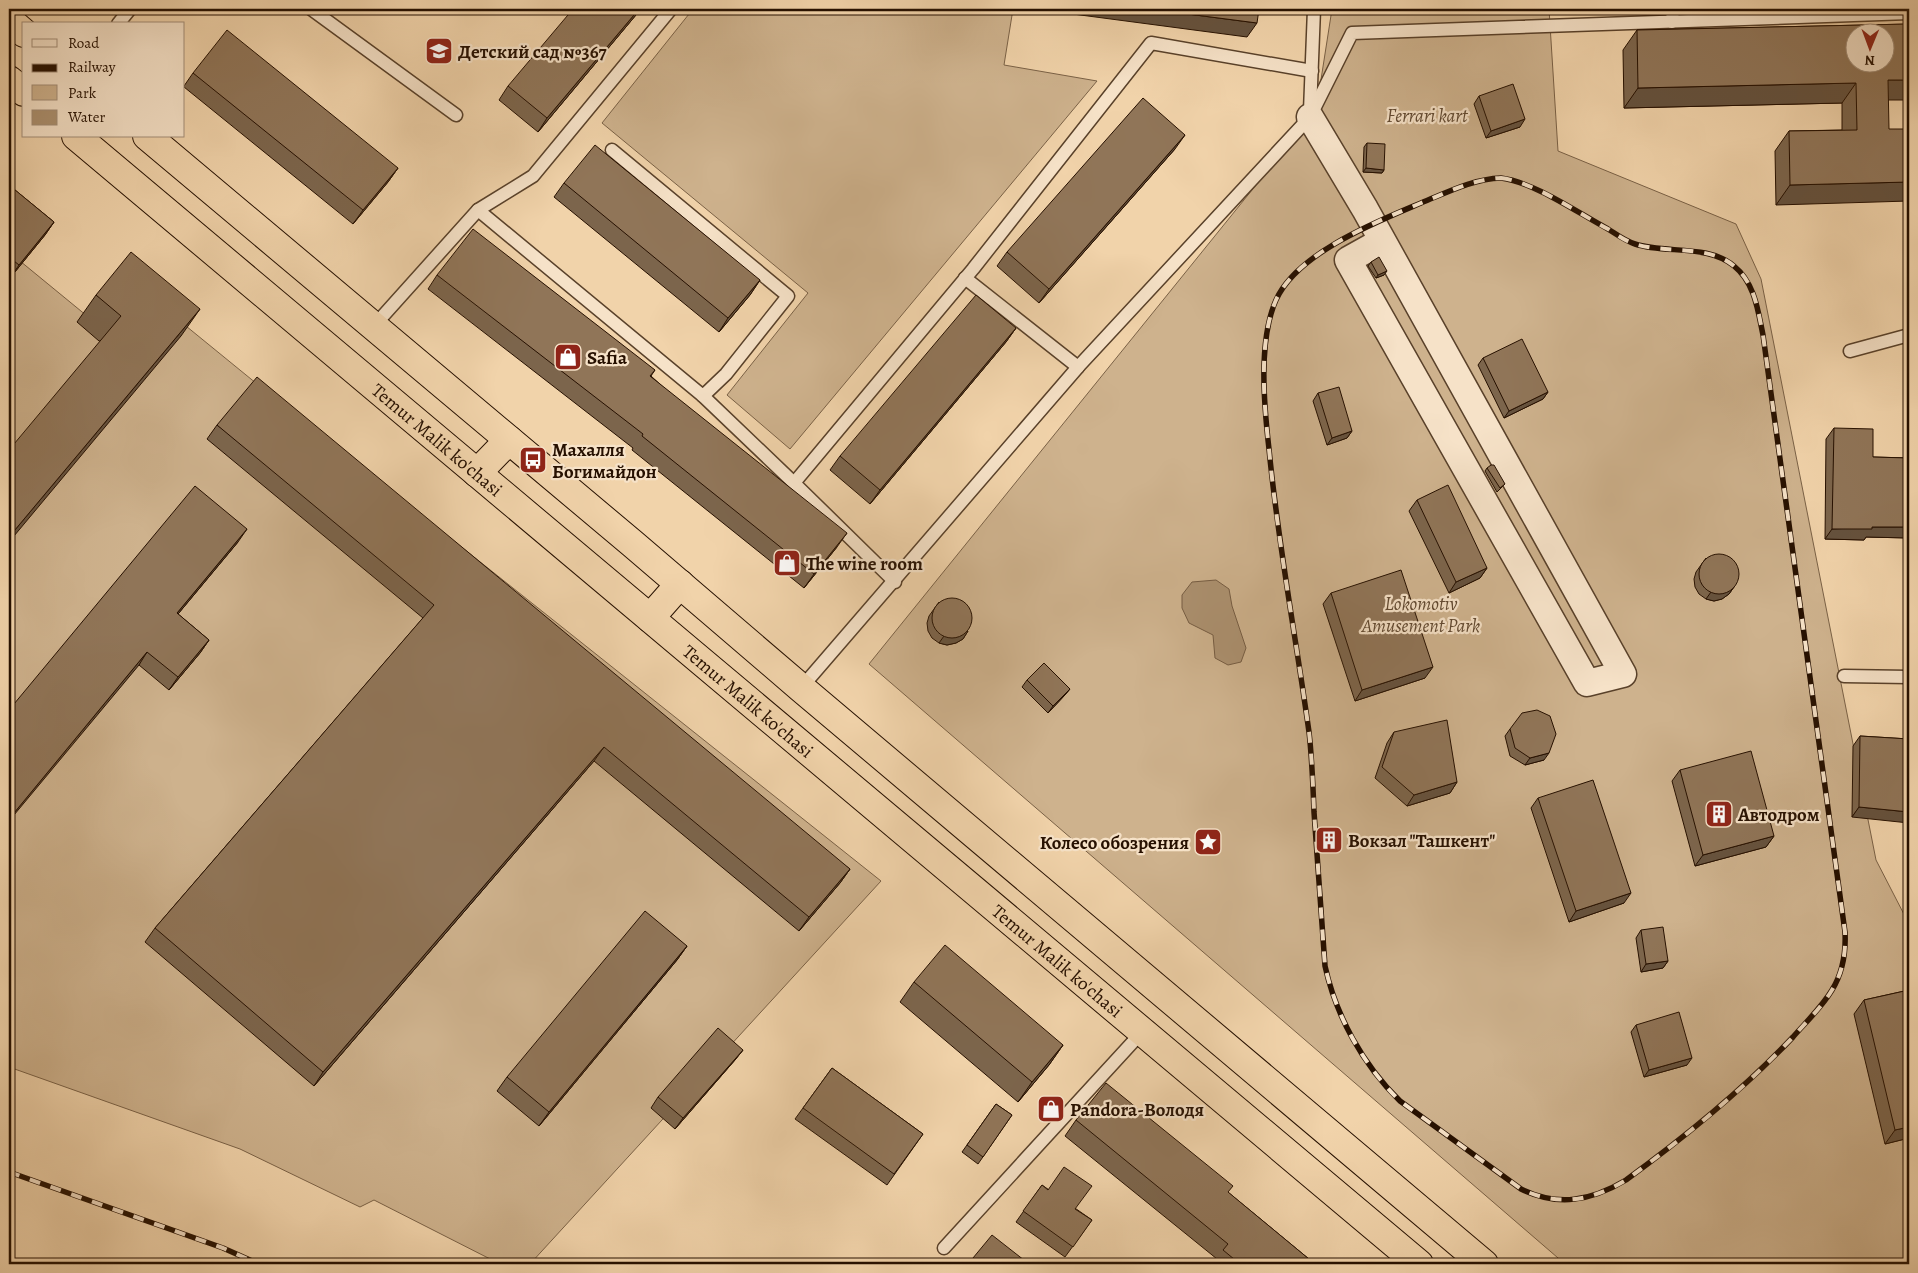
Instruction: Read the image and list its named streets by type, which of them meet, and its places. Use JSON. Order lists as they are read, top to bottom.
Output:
{
  "streets": {
    "highway": ["Temur Malik ko'chasi"]
  },
  "parks": ["Ferrari kart", "Lokomotiv Amusement Park"],
  "places": {
    "school or university": ["Детский сад №367"],
    "shop": ["Safia", "The wine room", "Pandora-Володя"],
    "bus stop": ["Махалля Богимайдон"],
    "building": ["Автодром", "Вокзал \"Ташкент\""],
    "place": ["Колесо обозрения"]
  },
  "legend": [
    "Road",
    "Railway",
    "Park",
    "Water"
  ],
  "north": "bottom"
}
